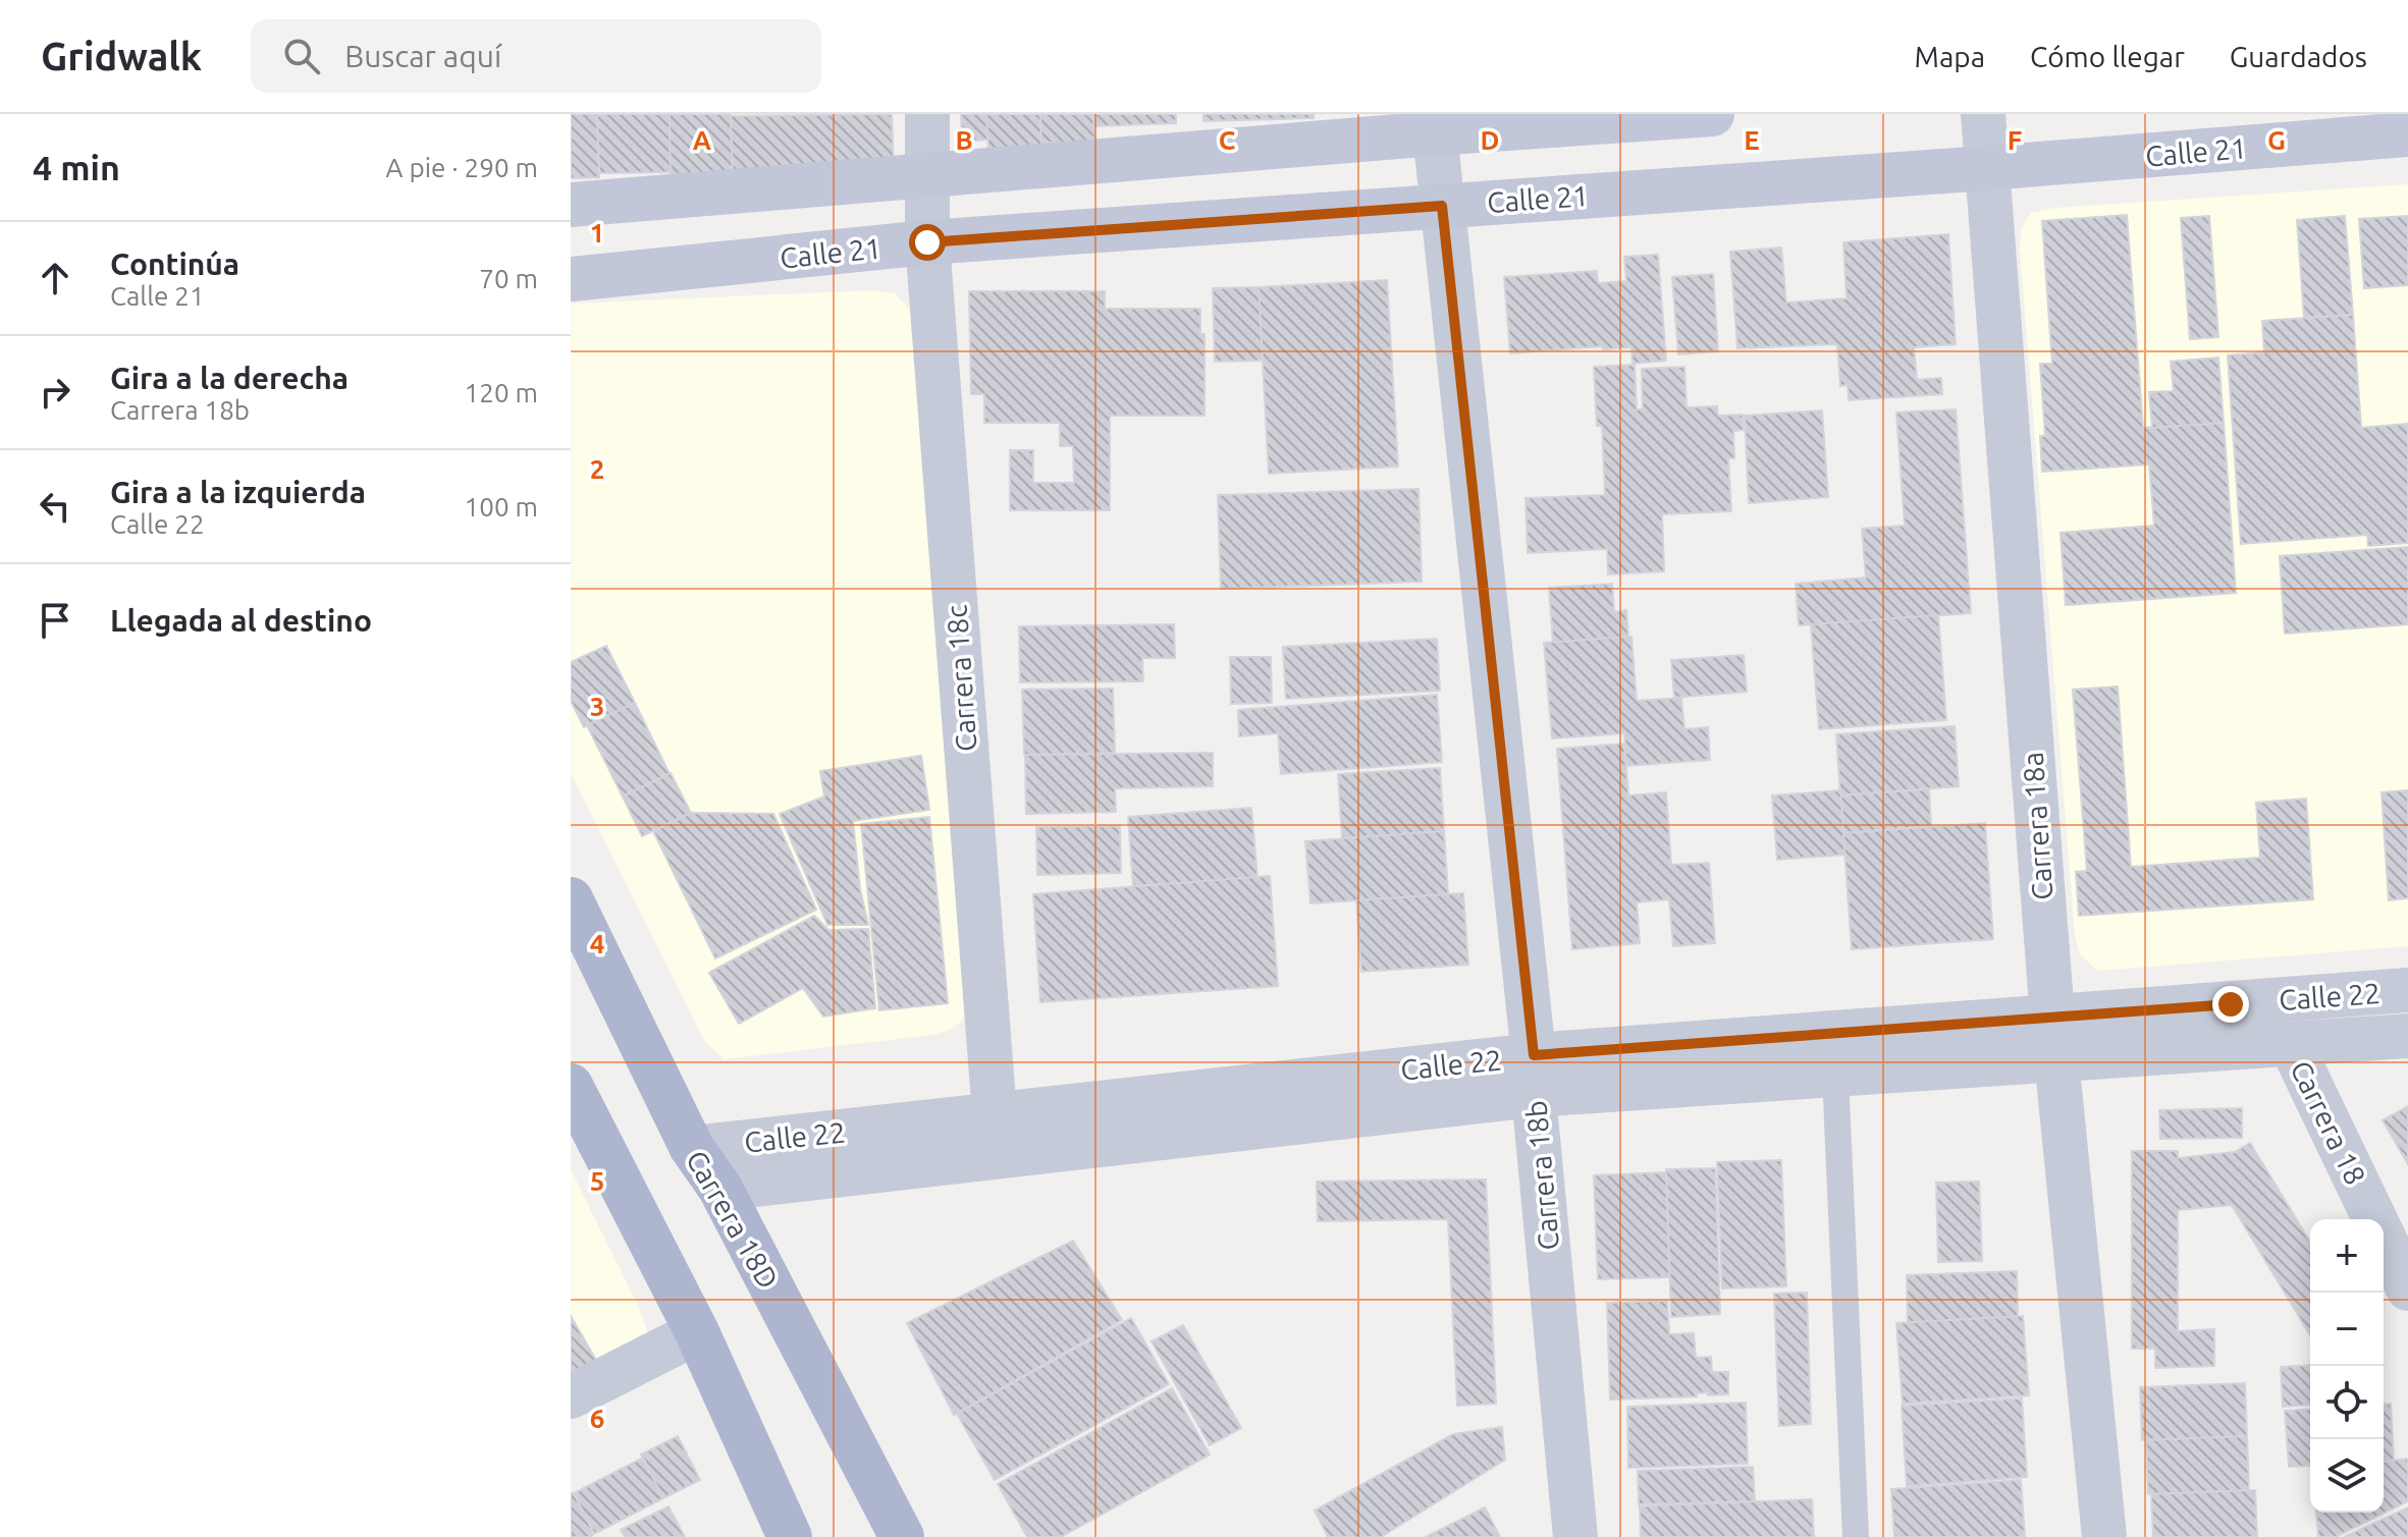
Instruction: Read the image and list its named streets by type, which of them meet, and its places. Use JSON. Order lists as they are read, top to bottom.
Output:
{
  "streets": {
    "main road": ["Calle 21", "Carrera 18D"],
    "street": [
      "Carrera 18c",
      "Carrera 18a",
      "Calle 22",
      "Carrera 18",
      "Carrera 18b"
    ]
  },
  "crossings": [
    ["Calle 21", "Carrera 18c"],
    ["Calle 21", "Carrera 18a"],
    ["Calle 21", "Carrera 18b"],
    ["Carrera 18c", "Calle 22"],
    ["Carrera 18a", "Calle 22"],
    ["Calle 22", "Carrera 18"],
    ["Calle 22", "Carrera 18b"],
    ["Calle 22", "Carrera 18D"]
  ],
  "page": {
    "header": "Gridwalk",
    "search": "Buscar aquí",
    "nav": ["Mapa", "Cómo llegar", "Guardados"],
    "heading": ["4 min", "A pie · 290 m"],
    "list": [
      ["Continúa", "Calle 21", "70 m"],
      ["Gira a la derecha", "Carrera 18b", "120 m"],
      ["Gira a la izquierda", "Calle 22", "100 m"],
      "Llegada al destino"
    ],
    "map_buttons": ["+", "−"]
  },
  "grid": {
    "columns": [
      "A",
      "B",
      "C",
      "D",
      "E",
      "F",
      "G"
    ],
    "rows": [
      "1",
      "2",
      "3",
      "4",
      "5",
      "6"
    ]
  }
}
